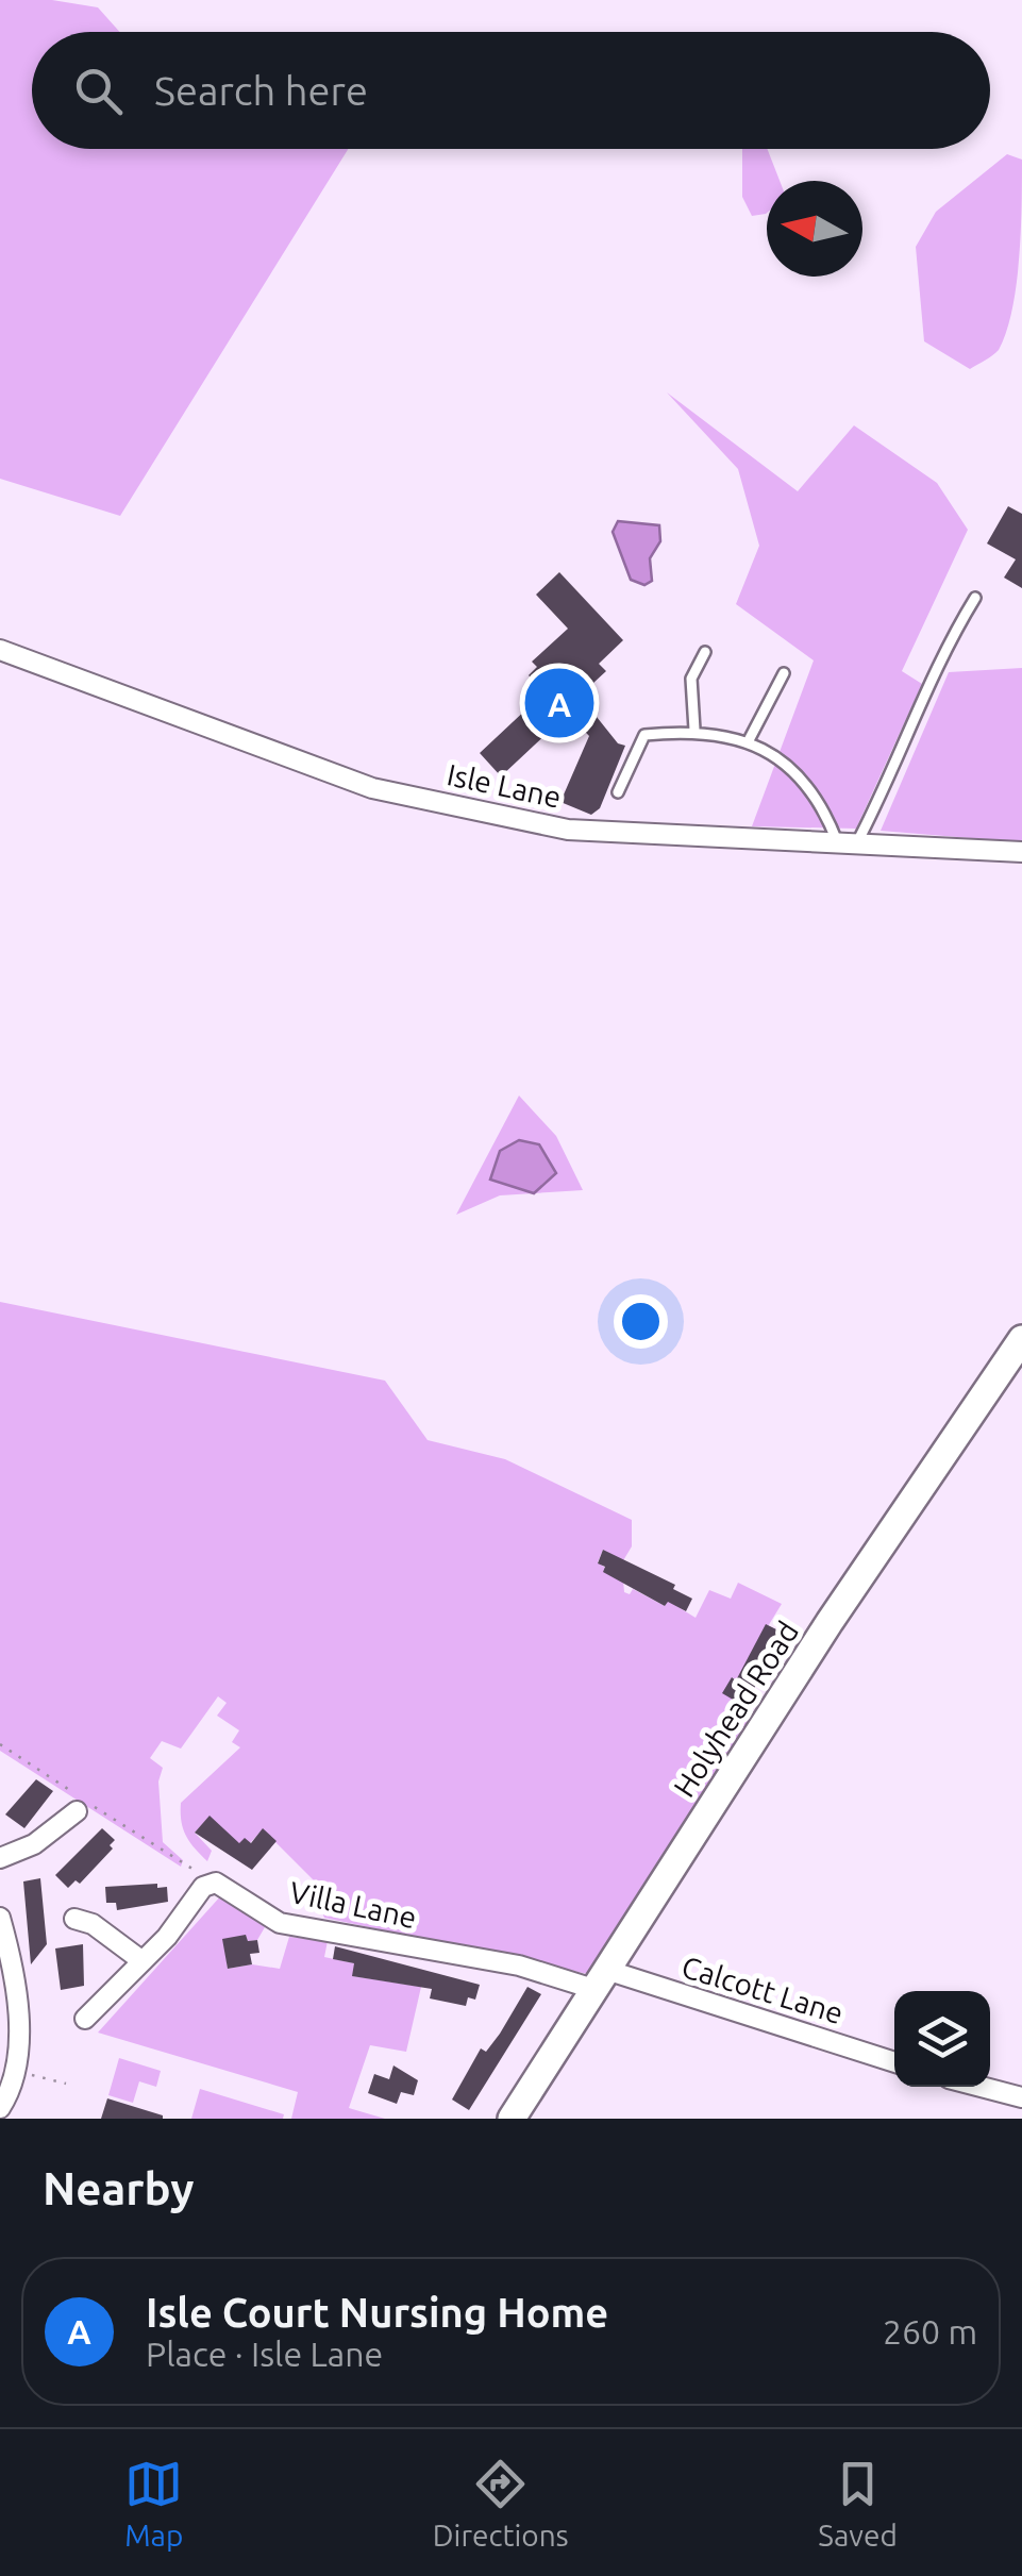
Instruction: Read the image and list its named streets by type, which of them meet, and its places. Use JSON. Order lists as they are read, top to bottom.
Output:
{
  "streets": {
    "main road": ["Holyhead Road"],
    "street": ["Isle Lane", "Villa Lane", "Calcott Lane"]
  },
  "crossings": [
    ["Holyhead Road", "Villa Lane"],
    ["Holyhead Road", "Calcott Lane"],
    ["Villa Lane", "Calcott Lane"]
  ],
  "north": "left",
  "page": {
    "search": "Search here",
    "pins": "A",
    "heading": "Nearby",
    "list": [
      {
        "mark": "A",
        "name": "Isle Court Nursing Home",
        "note": "Place · Isle Lane",
        "value": "260 m"
      }
    ],
    "nav": ["Map", "Directions", "Saved"]
  }
}
